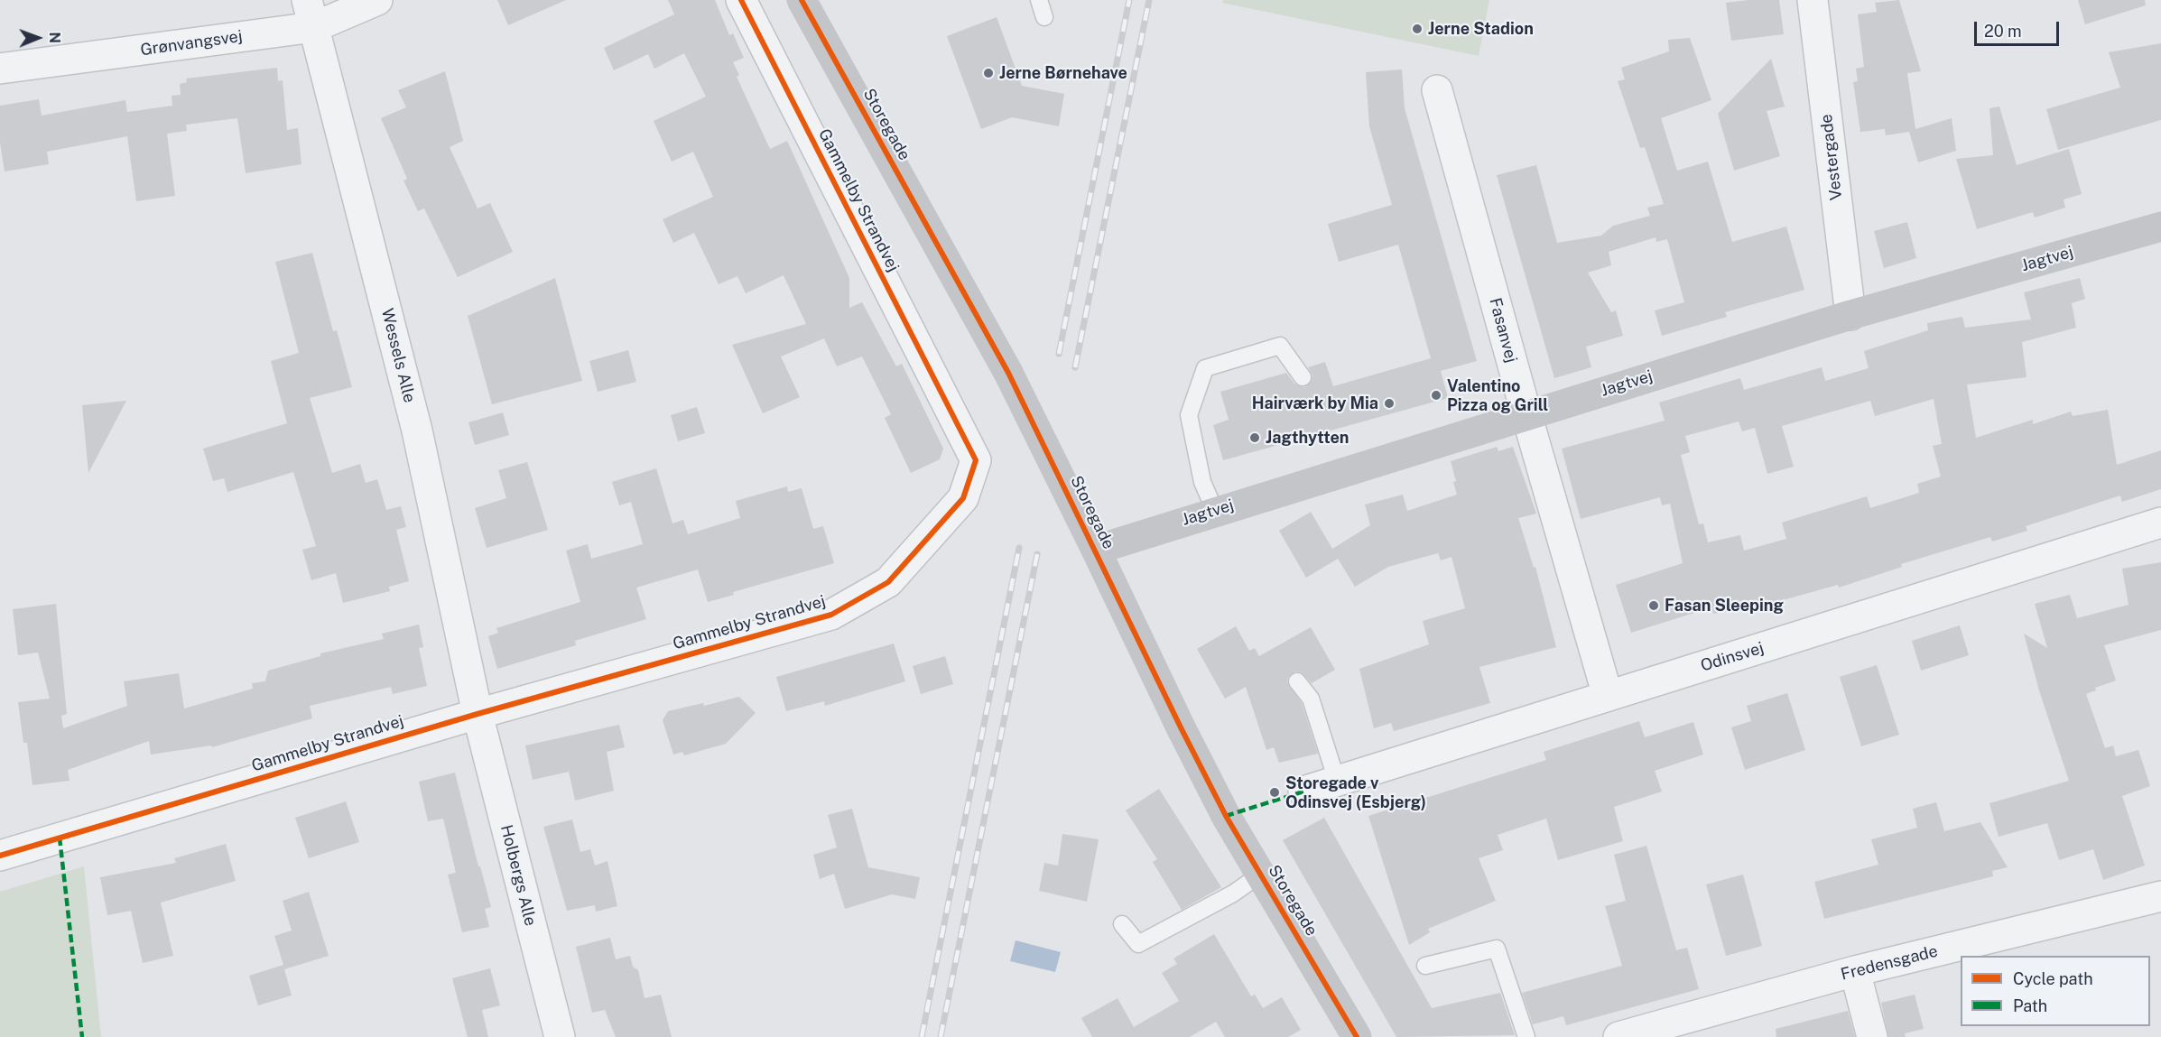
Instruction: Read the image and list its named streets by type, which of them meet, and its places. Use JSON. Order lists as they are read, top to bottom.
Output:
{
  "streets": {
    "street": [
      "Grønvangsvej",
      "Storegade",
      "Vestergade",
      "Gammelby Strandvej",
      "Jagtvej",
      "Fasanvej",
      "Wessels Alle",
      "Odinsvej",
      "Holbergs Alle",
      "Fredensgade"
    ]
  },
  "crossings": [
    ["Grønvangsvej", "Wessels Alle"],
    ["Storegade", "Jagtvej"],
    ["Vestergade", "Jagtvej"],
    ["Gammelby Strandvej", "Wessels Alle"],
    ["Gammelby Strandvej", "Holbergs Alle"],
    ["Jagtvej", "Fasanvej"],
    ["Fasanvej", "Odinsvej"],
    ["Wessels Alle", "Holbergs Alle"]
  ],
  "places": [
    "Jerne Stadion",
    "Jerne Børnehave",
    "Valentino Pizza og Grill",
    "Hairværk by Mia",
    "Jagthytten",
    "Fasan Sleeping",
    "Storegade v Odinsvej (Esbjerg)"
  ],
  "legend": ["Cycle path", "Path"],
  "scale_bar": "20 m",
  "north": "right"
}
